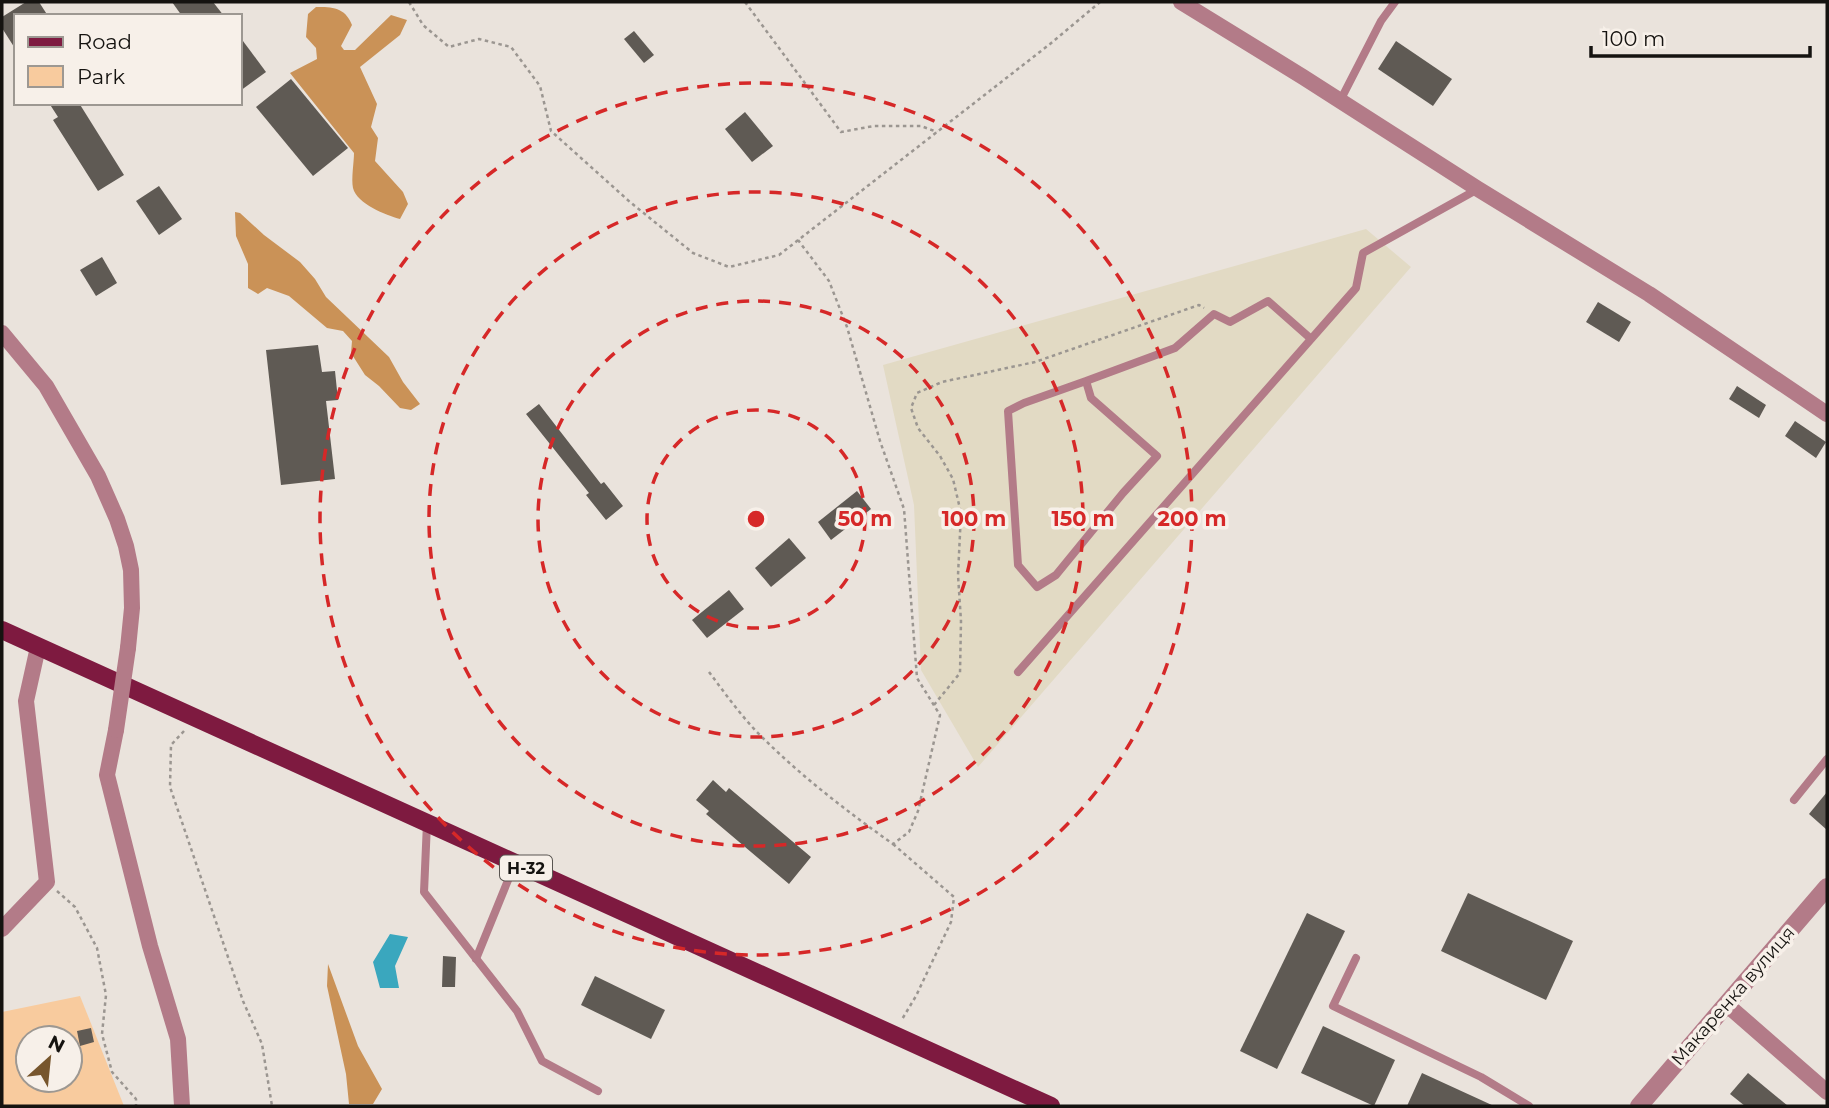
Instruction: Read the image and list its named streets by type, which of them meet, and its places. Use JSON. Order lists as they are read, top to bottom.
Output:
{
  "streets": {
    "main road": ["Н-32"],
    "street": ["Макаренка вулиця"]
  },
  "legend": ["Road", "Park"],
  "scale_bar": "100 m",
  "north": "top right",
  "rings": [
    "50 m",
    "100 m",
    "150 m",
    "200 m"
  ]
}
